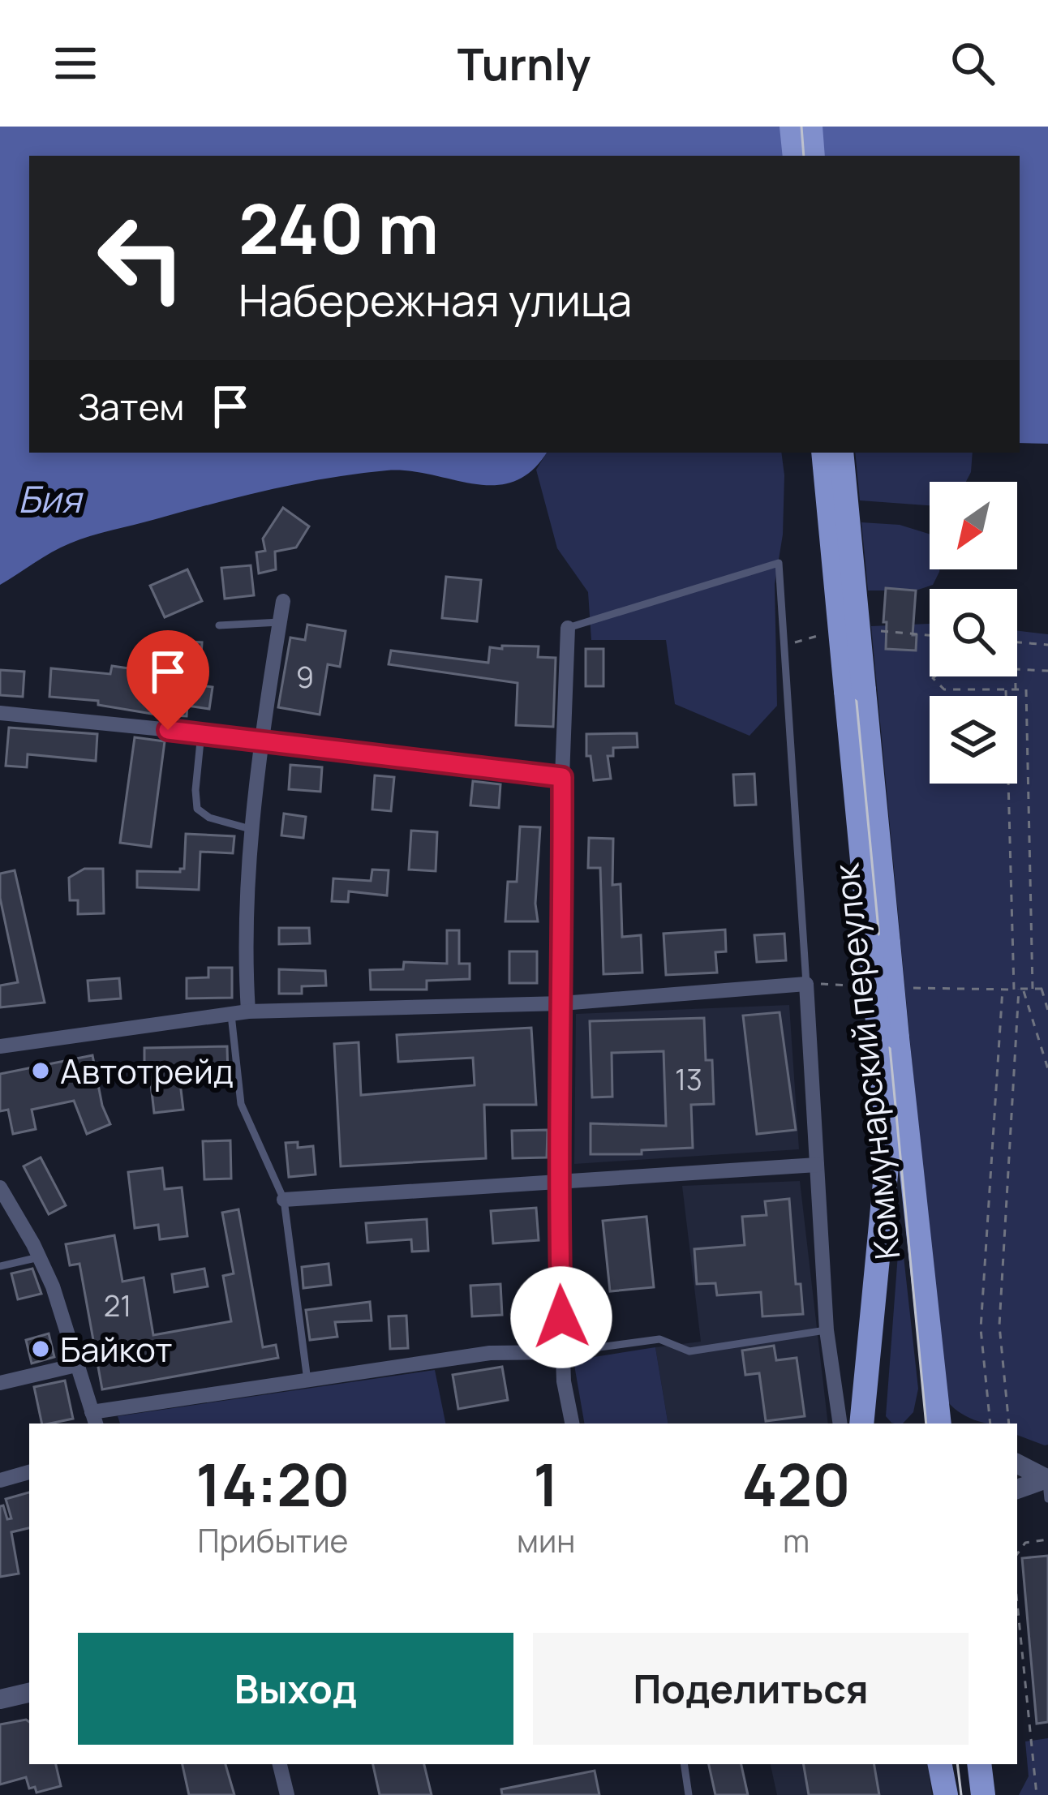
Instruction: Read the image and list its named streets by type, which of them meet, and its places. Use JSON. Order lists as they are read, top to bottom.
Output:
{
  "streets": {
    "main road": ["Коммунарский переулок"]
  },
  "water": ["Бия"],
  "places": ["Автотрейд", "Байкот"],
  "house_numbers": ["9", "13", "21"],
  "north": "bottom left",
  "page": {
    "header": "Turnly",
    "turn": ["240 m", "Набережная улица"],
    "then": "Затем",
    "eta": [
      "14:20",
      "Прибытие",
      "1",
      "мин",
      "420",
      "m"
    ],
    "buttons": ["Выход", "Поделиться"]
  }
}
